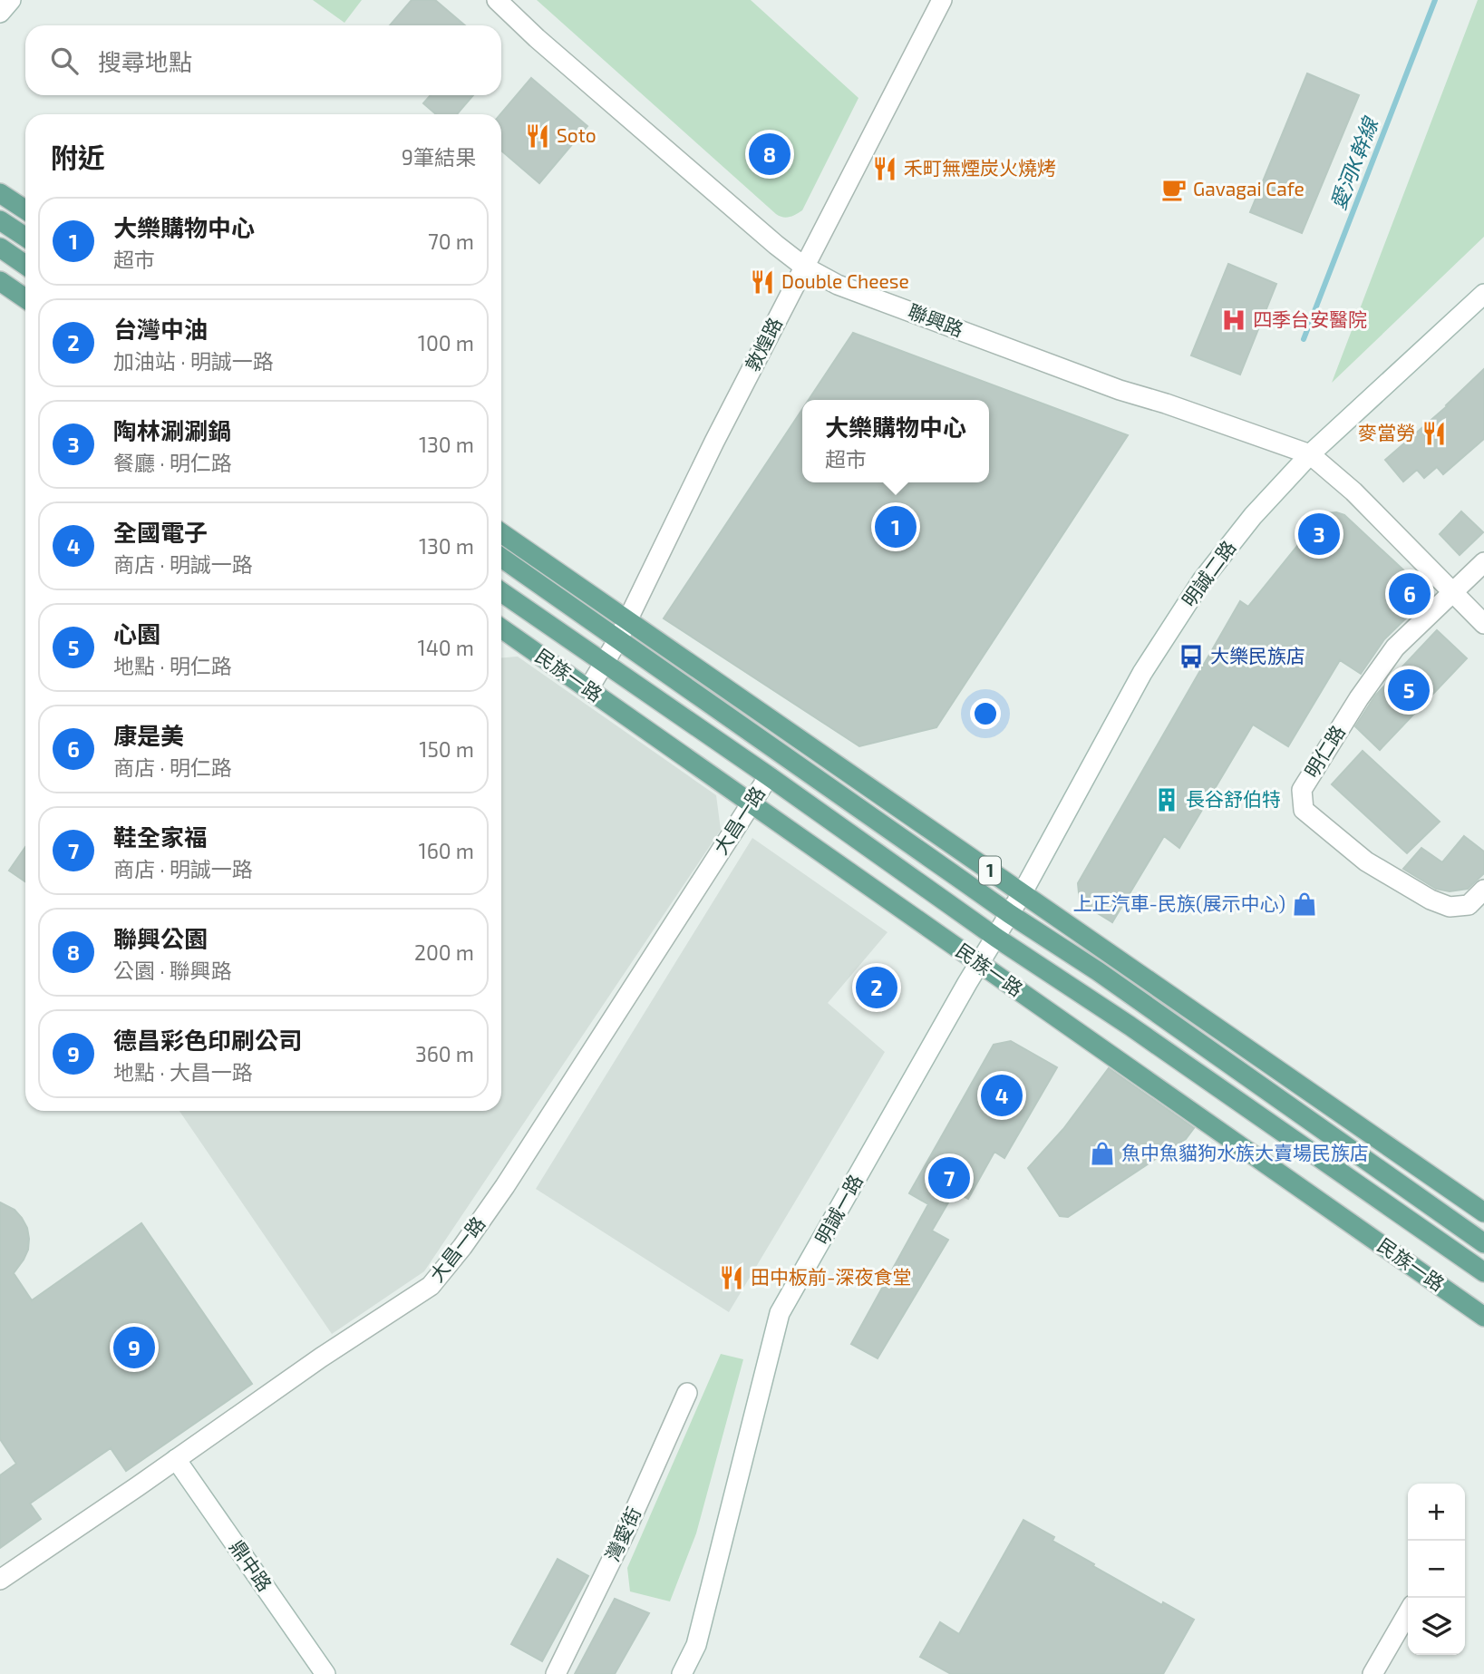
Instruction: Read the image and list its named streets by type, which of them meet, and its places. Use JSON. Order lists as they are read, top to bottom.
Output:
{
  "streets": {
    "main road": ["民族一路", "1"],
    "street": [
      "聯興路",
      "敦煌路",
      "明誠二路",
      "明仁路",
      "大昌一路",
      "明誠一路",
      "灣愛街",
      "鼎中路"
    ]
  },
  "crossings": [
    ["聯興路", "敦煌路"],
    ["聯興路", "明誠二路"],
    ["敦煌路", "民族一路"],
    ["敦煌路", "1"],
    ["明誠二路", "1"],
    ["明誠二路", "明誠一路"],
    ["民族一路", "大昌一路"],
    ["民族一路", "明誠一路"],
    ["大昌一路", "鼎中路"],
    ["1", "明誠一路"]
  ],
  "water": ["愛河K幹線"],
  "places": {
    "restaurant": [
      "Soto",
      "禾町無煙炭火燒烤",
      "Double Cheese",
      "麥當勞",
      "田中板前-深夜食堂"
    ],
    "cafe": ["Gavagai Cafe"],
    "hospital": ["四季台安醫院"],
    "bus stop": ["大樂民族店"],
    "building": ["長谷舒伯特"],
    "shop": ["上正汽車-民族(展示中心)", "魚中魚貓狗水族大賣場民族店"]
  },
  "page": {
    "search": "搜尋地點",
    "heading": ["附近", "9筆結果"],
    "pins": [
      "8",
      "1",
      "3",
      "6",
      "5",
      "2",
      "4",
      "7",
      "9"
    ],
    "list": [
      {
        "mark": "1",
        "name": "大樂購物中心",
        "note": "超市",
        "value": "70 m"
      },
      {
        "mark": "2",
        "name": "台灣中油",
        "note": "加油站 · 明誠一路",
        "value": "100 m"
      },
      {
        "mark": "3",
        "name": "陶林涮涮鍋",
        "note": "餐廳 · 明仁路",
        "value": "130 m"
      },
      {
        "mark": "4",
        "name": "全國電子",
        "note": "商店 · 明誠一路",
        "value": "130 m"
      },
      {
        "mark": "5",
        "name": "心園",
        "note": "地點 · 明仁路",
        "value": "140 m"
      },
      {
        "mark": "6",
        "name": "康是美",
        "note": "商店 · 明仁路",
        "value": "150 m"
      },
      {
        "mark": "7",
        "name": "鞋全家福",
        "note": "商店 · 明誠一路",
        "value": "160 m"
      },
      {
        "mark": "8",
        "name": "聯興公園",
        "note": "公園 · 聯興路",
        "value": "200 m"
      },
      {
        "mark": "9",
        "name": "德昌彩色印刷公司",
        "note": "地點 · 大昌一路",
        "value": "360 m"
      }
    ],
    "popup": ["大樂購物中心", "超市"],
    "map_buttons": ["+", "−"]
  }
}
